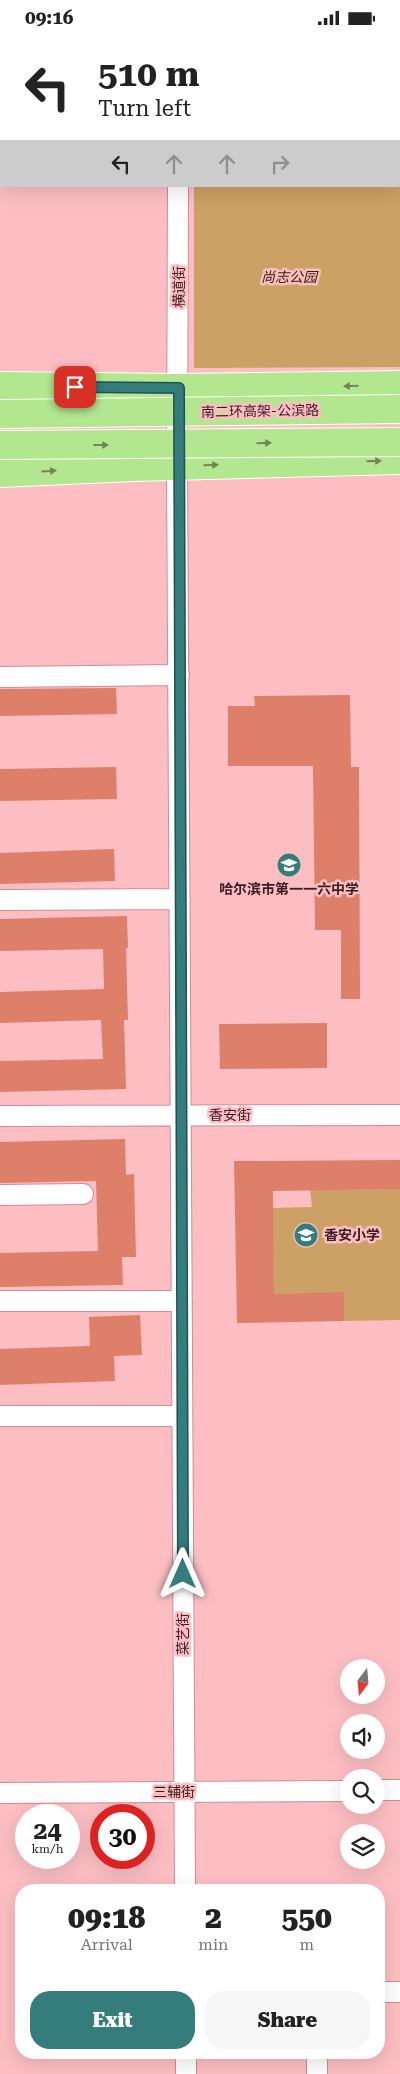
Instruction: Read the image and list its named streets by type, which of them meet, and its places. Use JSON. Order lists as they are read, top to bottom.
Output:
{
  "streets": {
    "highway": ["南二环高架-公滨路"],
    "street": [
      "横道街",
      "香安街",
      "菜艺街",
      "三辅街"
    ]
  },
  "crossings": [
    ["横道街", "菜艺街"],
    ["香安街", "菜艺街"],
    ["菜艺街", "三辅街"]
  ],
  "parks": ["尚志公园"],
  "places": {
    "school or university": ["哈尔滨市第一一六中学", "香安小学"]
  },
  "north": "bottom",
  "page": {
    "status": "09:16",
    "turn": ["510 m", "Turn left"],
    "speed": "24 km/h",
    "limit": "30",
    "eta": [
      "09:18",
      "Arrival",
      "2",
      "min",
      "550",
      "m"
    ],
    "buttons": ["Exit", "Share"]
  }
}
